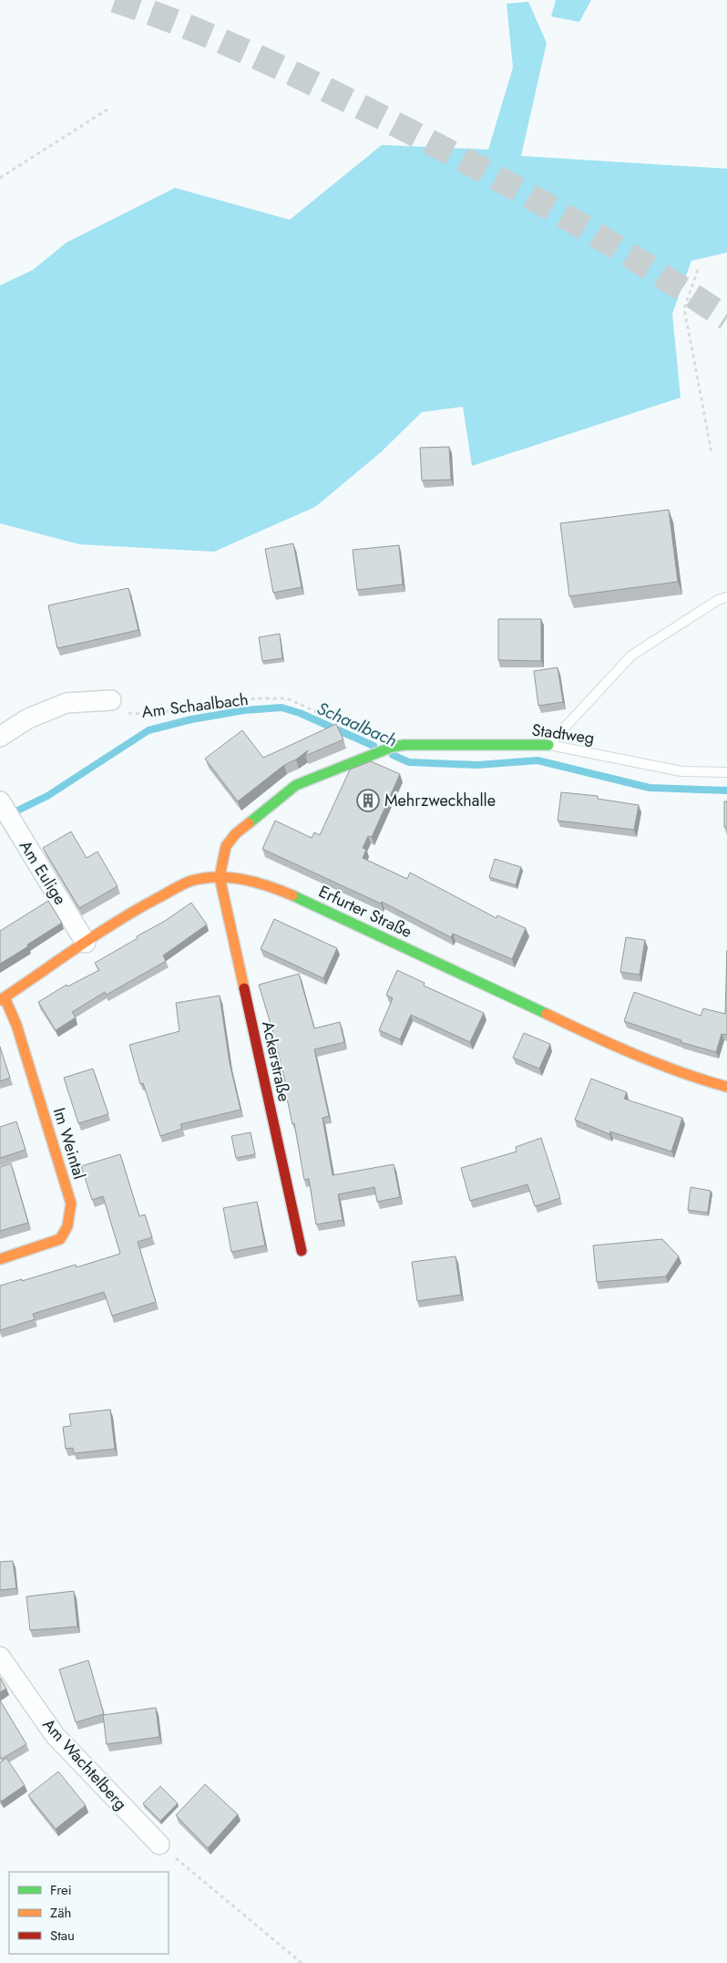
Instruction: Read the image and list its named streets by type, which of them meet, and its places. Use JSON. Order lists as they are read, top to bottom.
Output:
{
  "streets": {
    "street": [
      "Stadtweg",
      "Am Eulige",
      "Erfurter Straße",
      "Ackerstraße",
      "Im Weintal",
      "Am Wachtelberg"
    ],
    "path": ["Am Schaalbach"]
  },
  "crossings": [
    ["Stadtweg", "Erfurter Straße"],
    ["Stadtweg", "Ackerstraße"],
    ["Am Eulige", "Erfurter Straße"],
    ["Erfurter Straße", "Ackerstraße"],
    ["Erfurter Straße", "Im Weintal"]
  ],
  "water": ["Schaalbach"],
  "places": {
    "building": ["Mehrzweckhalle"]
  },
  "legend": ["Frei", "Zäh", "Stau"]
}
